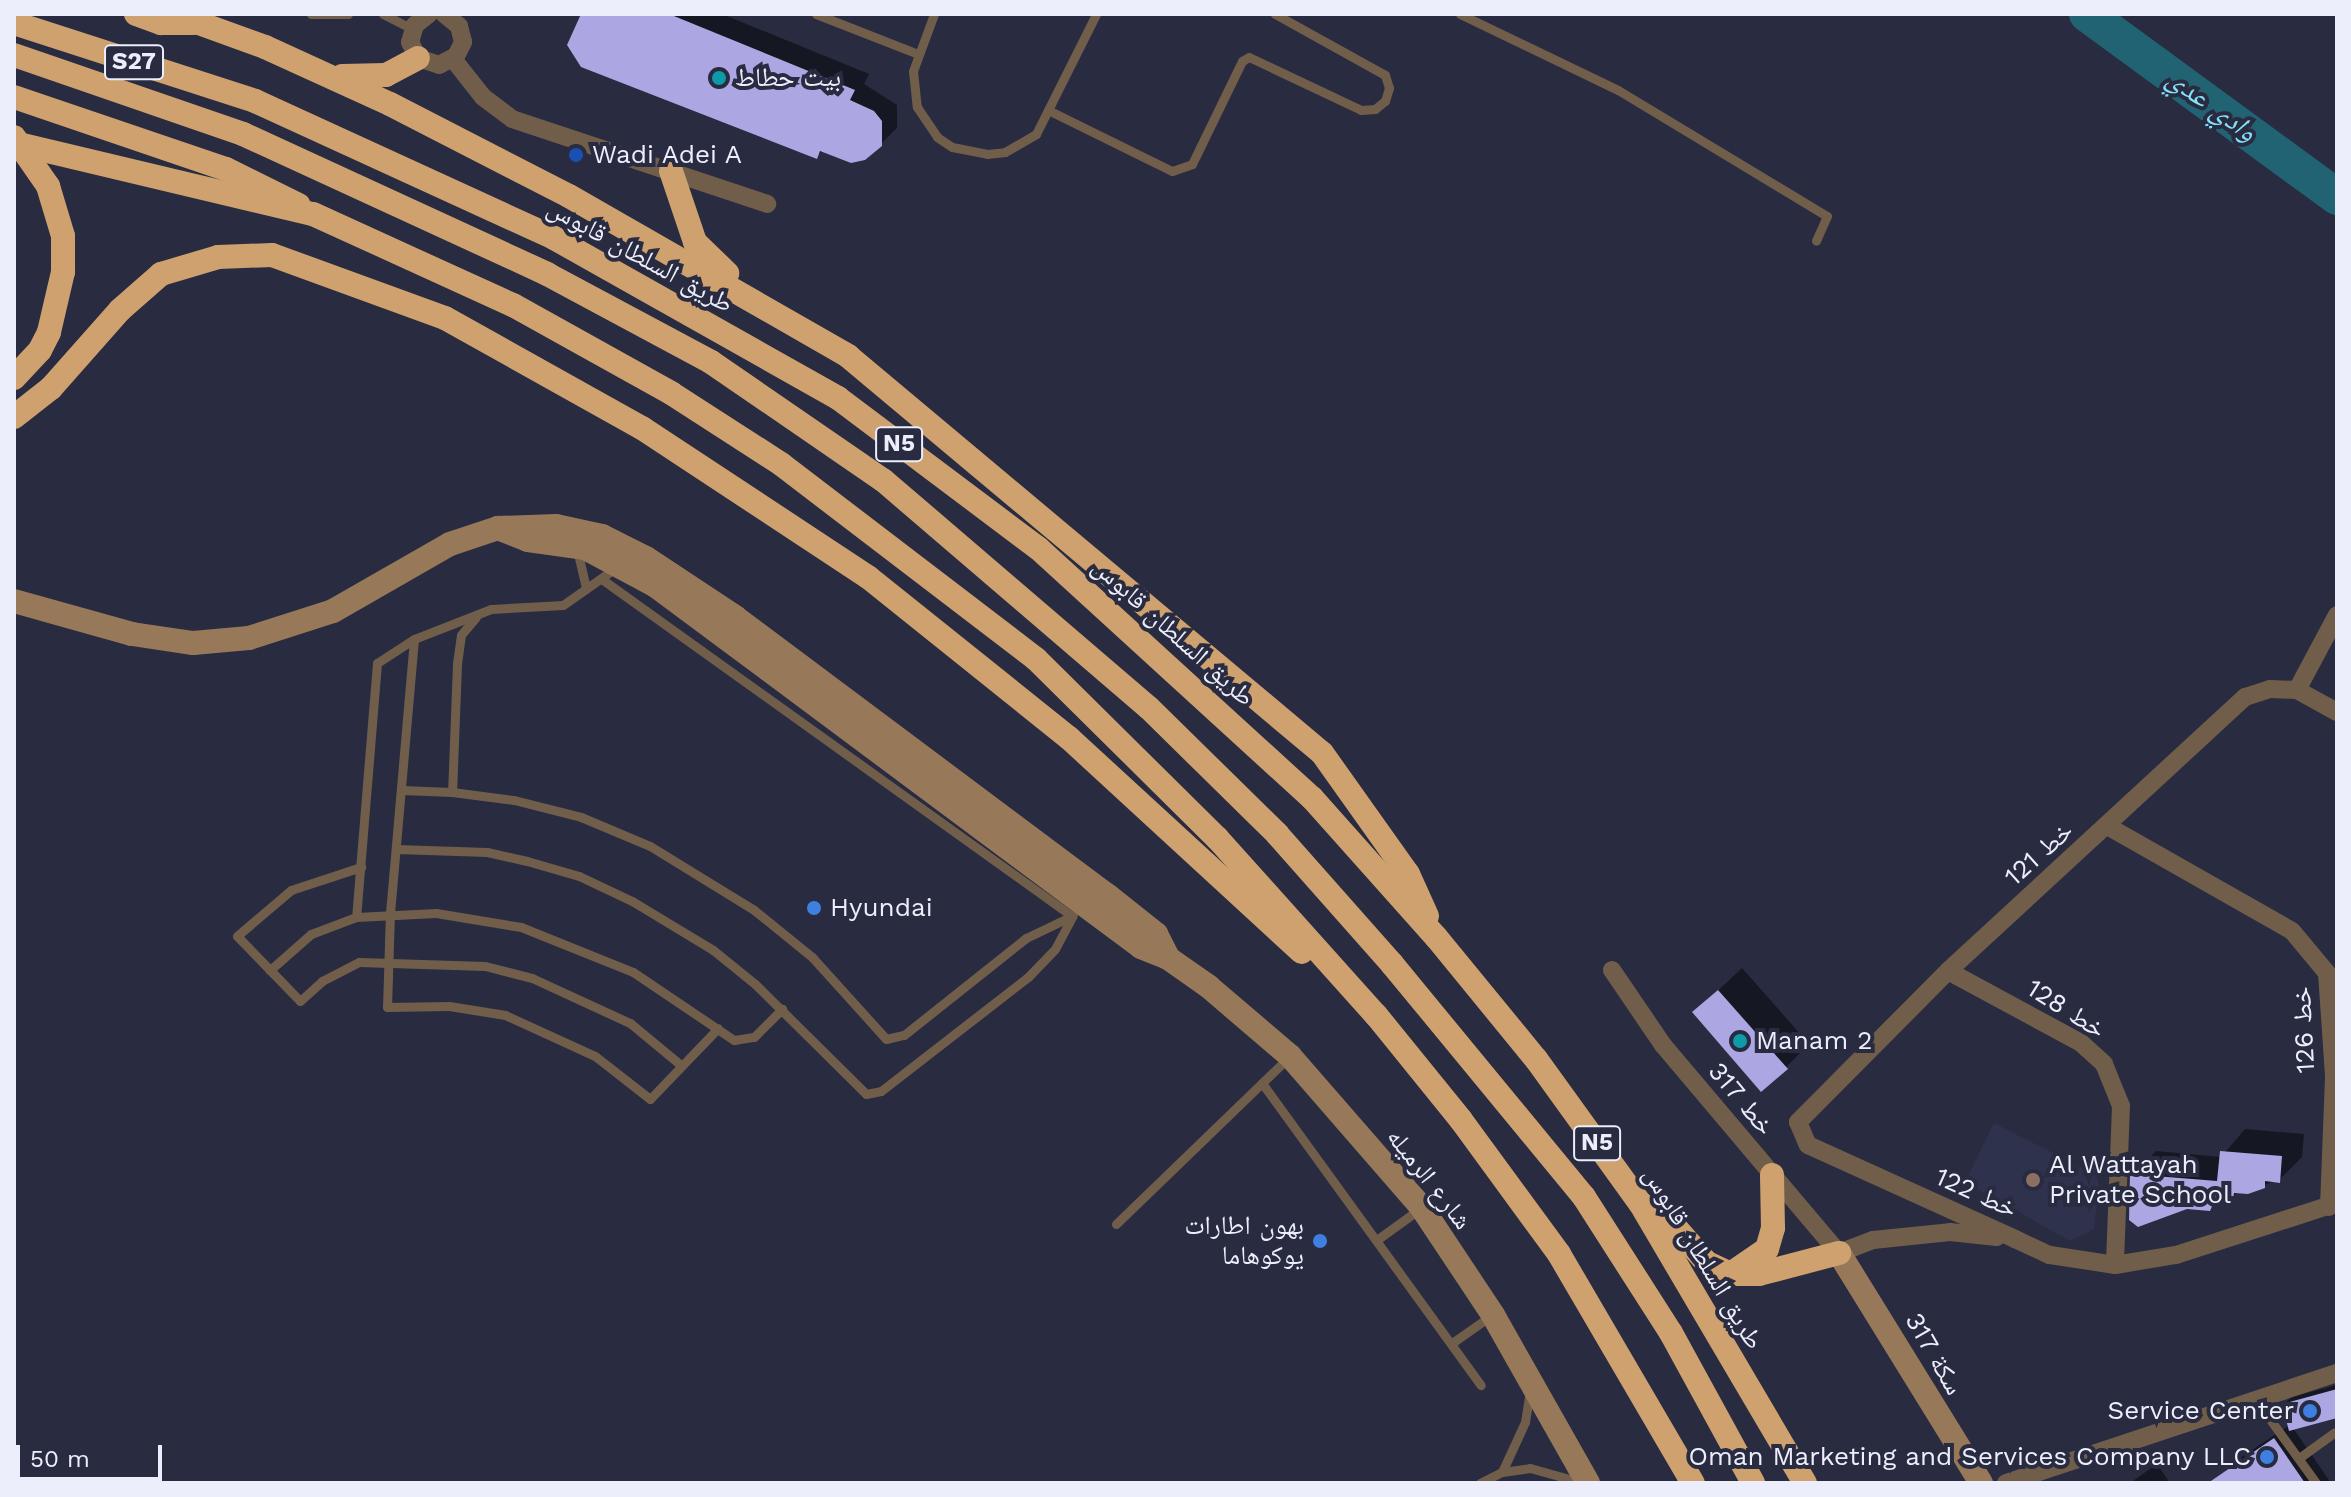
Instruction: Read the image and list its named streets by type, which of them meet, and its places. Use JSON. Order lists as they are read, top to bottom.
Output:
{
  "streets": {
    "highway": ["S27", "طريق السلطان قابوس", "N5"],
    "street": [
      "خط 121",
      "خط 128",
      "خط 126",
      "خط 317",
      "شارع الرميله",
      "خط 122",
      "سكة 317"
    ]
  },
  "crossings": [
    ["S27", "طريق السلطان قابوس"],
    ["S27", "N5"],
    ["خط 121", "خط 128"],
    ["خط 121", "خط 126"],
    ["خط 121", "خط 122"],
    ["خط 128", "خط 122"],
    ["خط 126", "خط 122"],
    ["خط 317", "سكة 317"]
  ],
  "water": ["وادي عدي"],
  "places": [
    "بيت حطاط",
    "Wadi Adei A",
    "Hyundai",
    "Manam 2",
    "Al Wattayah Private School",
    "بهون اطارات يوكوهاما",
    "Service Center",
    "Oman Marketing and Services Company LLC"
  ],
  "scale_bar": "50 m"
}
